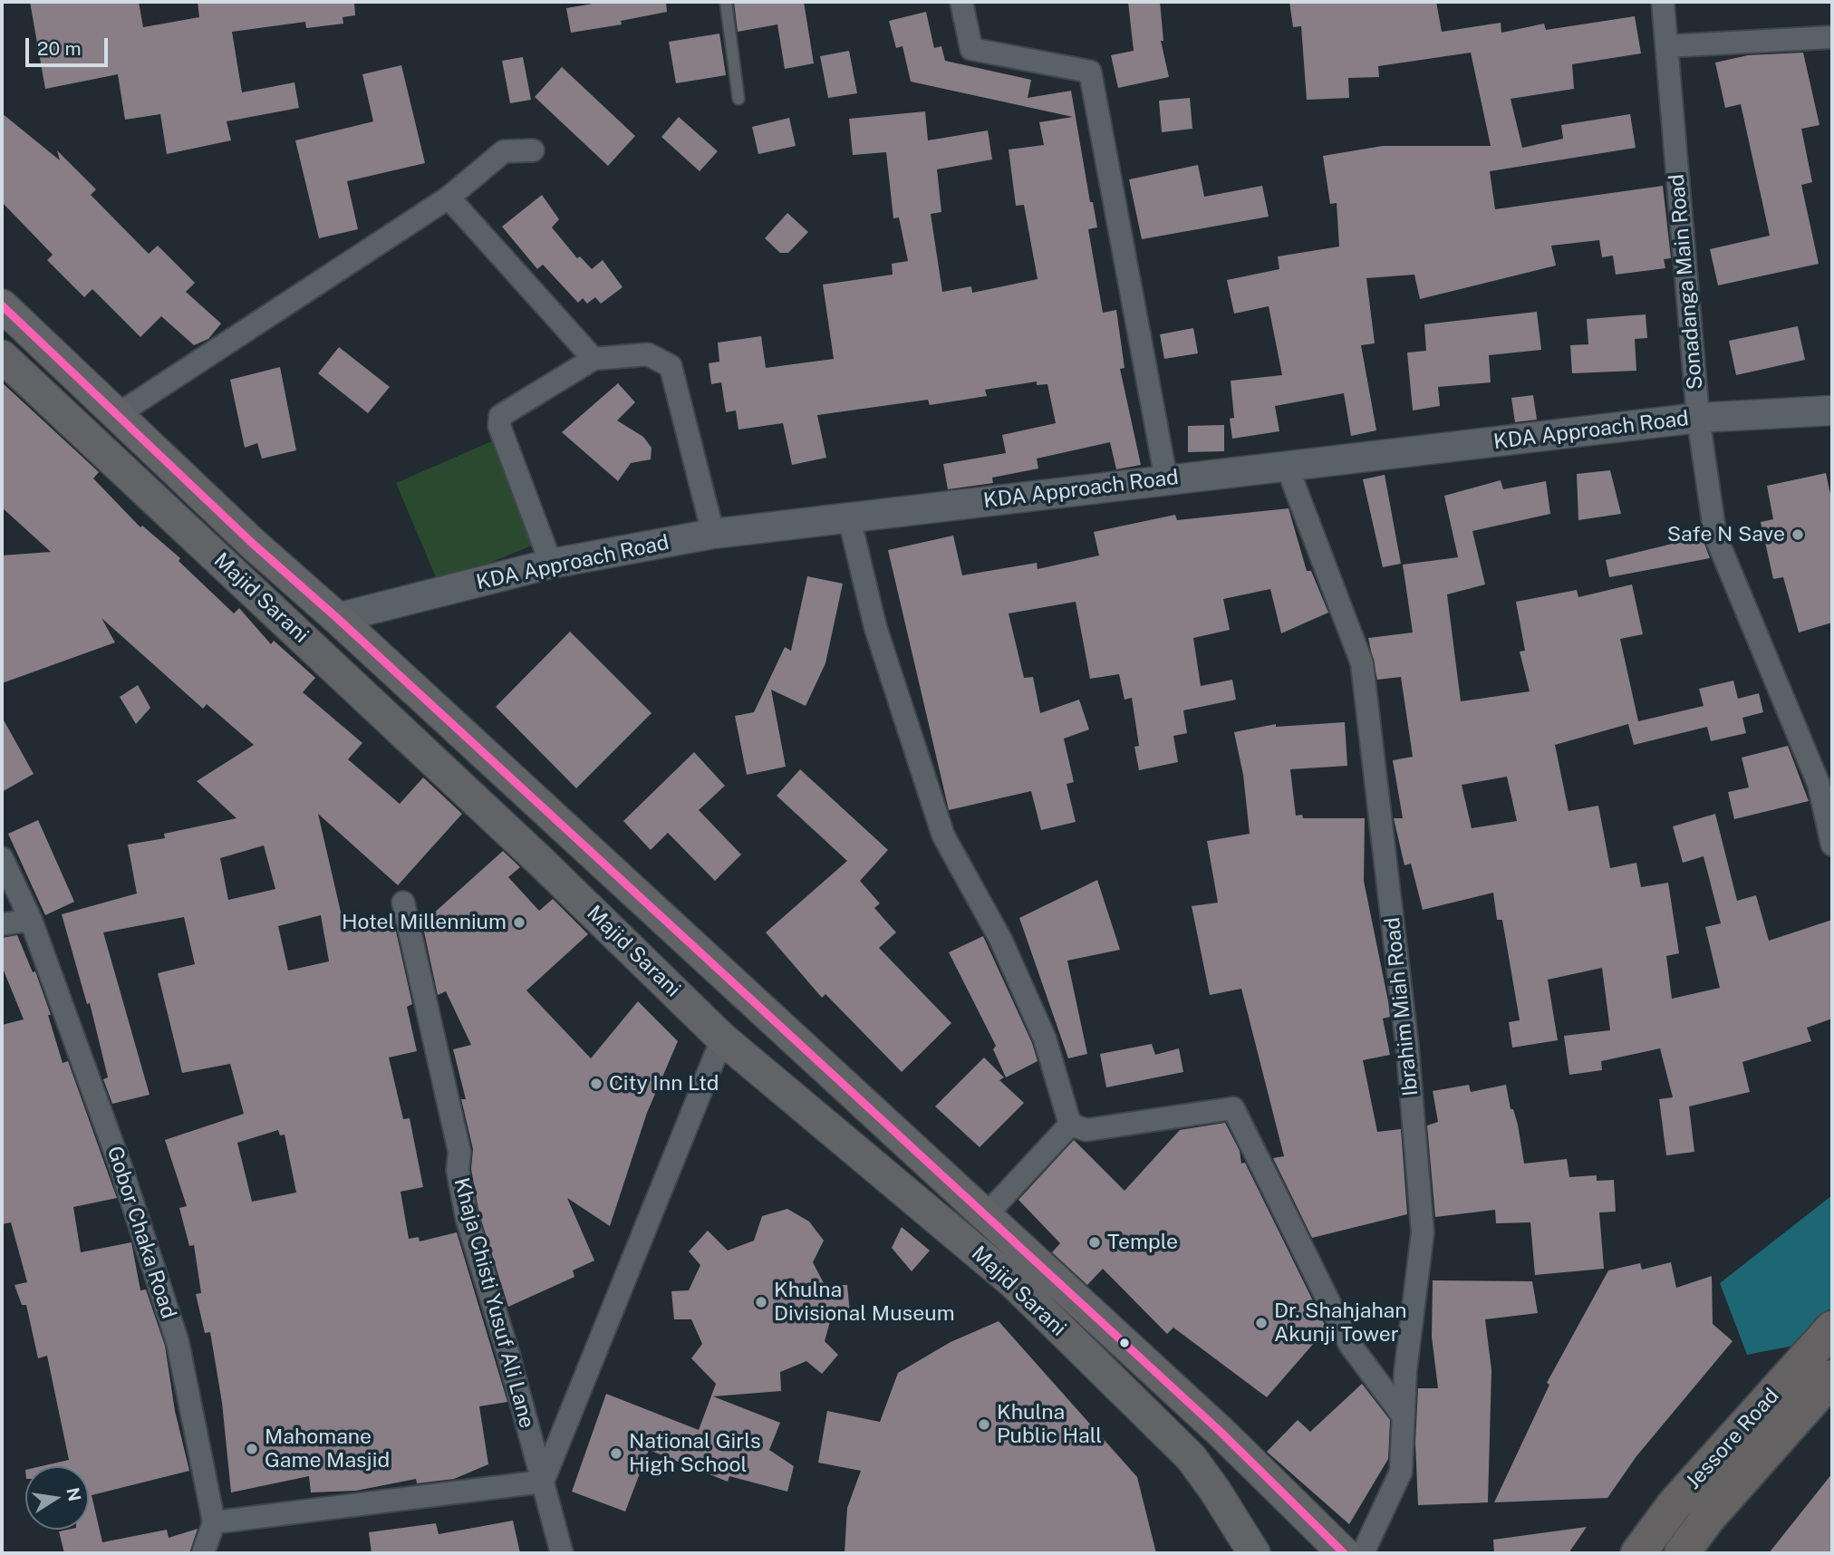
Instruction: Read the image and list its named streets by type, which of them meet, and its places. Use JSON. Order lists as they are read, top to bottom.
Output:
{
  "streets": {
    "highway": ["Jessore Road"],
    "main road": ["Majid Sarani"],
    "street": [
      "Sonadanga Main Road",
      "KDA Approach Road",
      "Ibrahim Miah Road",
      "Gobor Chaka Road",
      "Khaja Chisti Yusuf Ali Lane"
    ]
  },
  "crossings": [
    ["Sonadanga Main Road", "KDA Approach Road"],
    ["KDA Approach Road", "Majid Sarani"],
    ["KDA Approach Road", "Ibrahim Miah Road"]
  ],
  "places": [
    "Safe N Save",
    "Hotel Millennium",
    "City Inn Ltd",
    "Temple",
    "Khulna Divisional Museum",
    "Dr. Shahjahan Akunji Tower",
    "Khulna Public Hall",
    "Mahomane Game Masjid",
    "National Girls High School"
  ],
  "scale_bar": "20 m",
  "north": "right"
}
